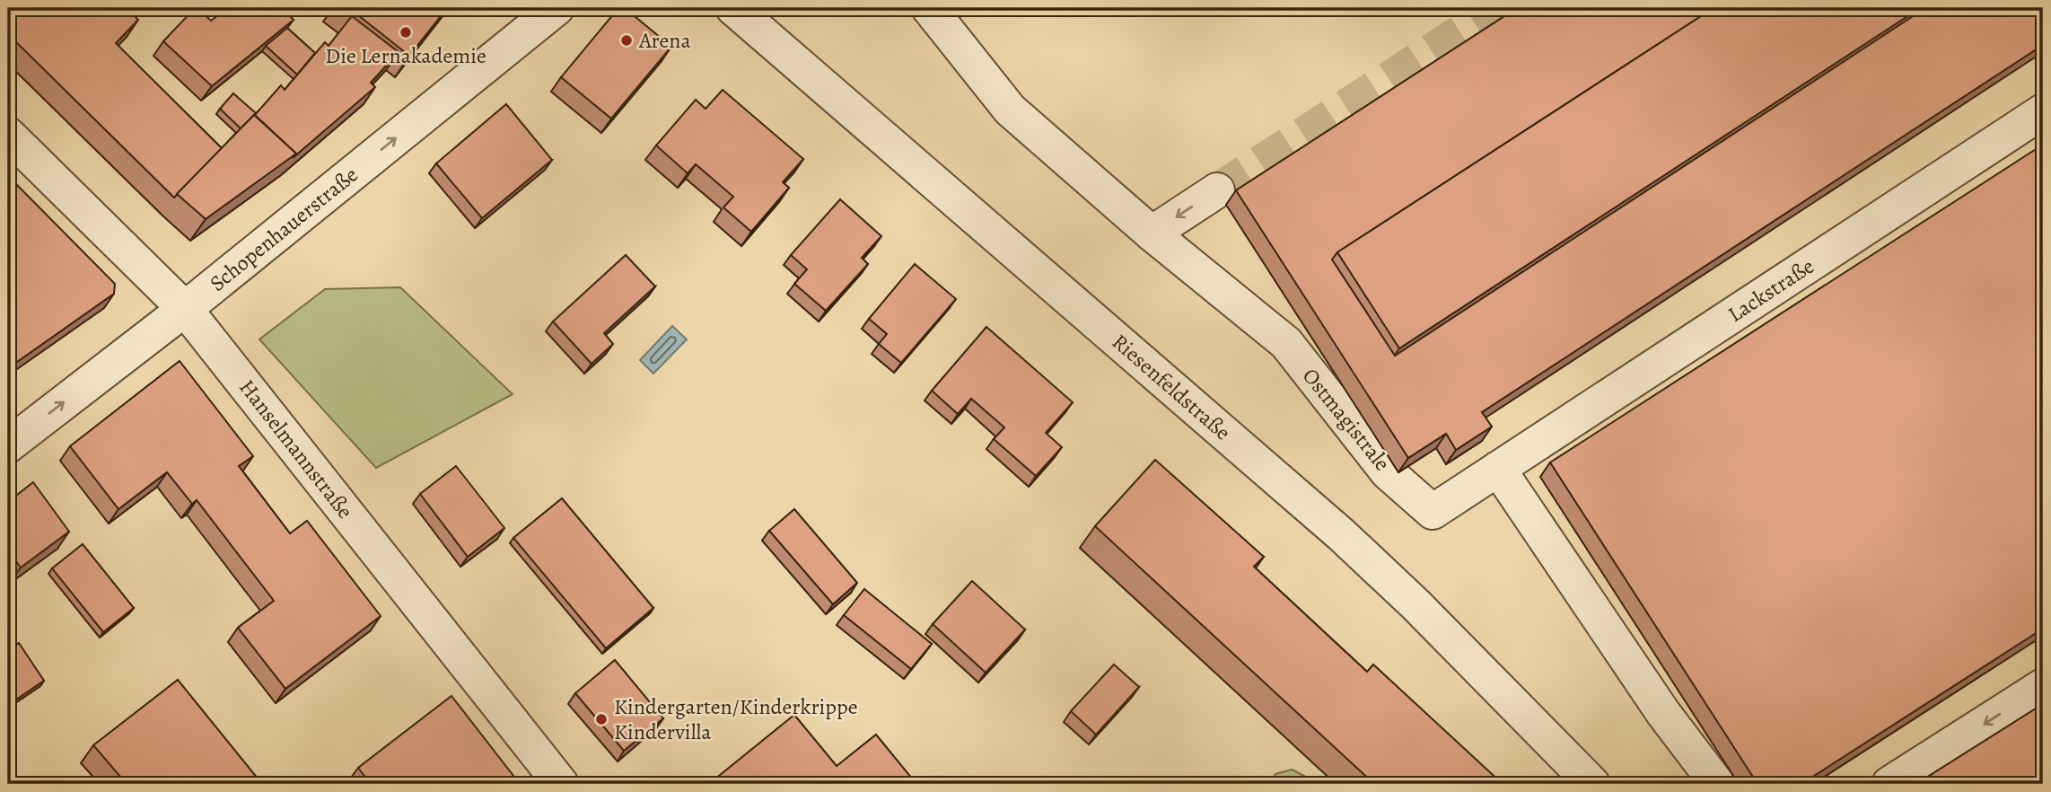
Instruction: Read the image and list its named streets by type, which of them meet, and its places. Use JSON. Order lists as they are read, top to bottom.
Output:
{
  "streets": {
    "street": [
      "Schopenhauerstraße",
      "Lackstraße",
      "Riesenfeldstraße",
      "Ostmagistrale",
      "Hanselmannstraße"
    ]
  },
  "crossings": [
    ["Schopenhauerstraße", "Hanselmannstraße"],
    ["Lackstraße", "Ostmagistrale"]
  ],
  "one_way": ["Schopenhauerstraße"],
  "places": ["Die Lernakademie", "Arena", "Kindergarten/Kinderkrippe Kindervilla"]
}
